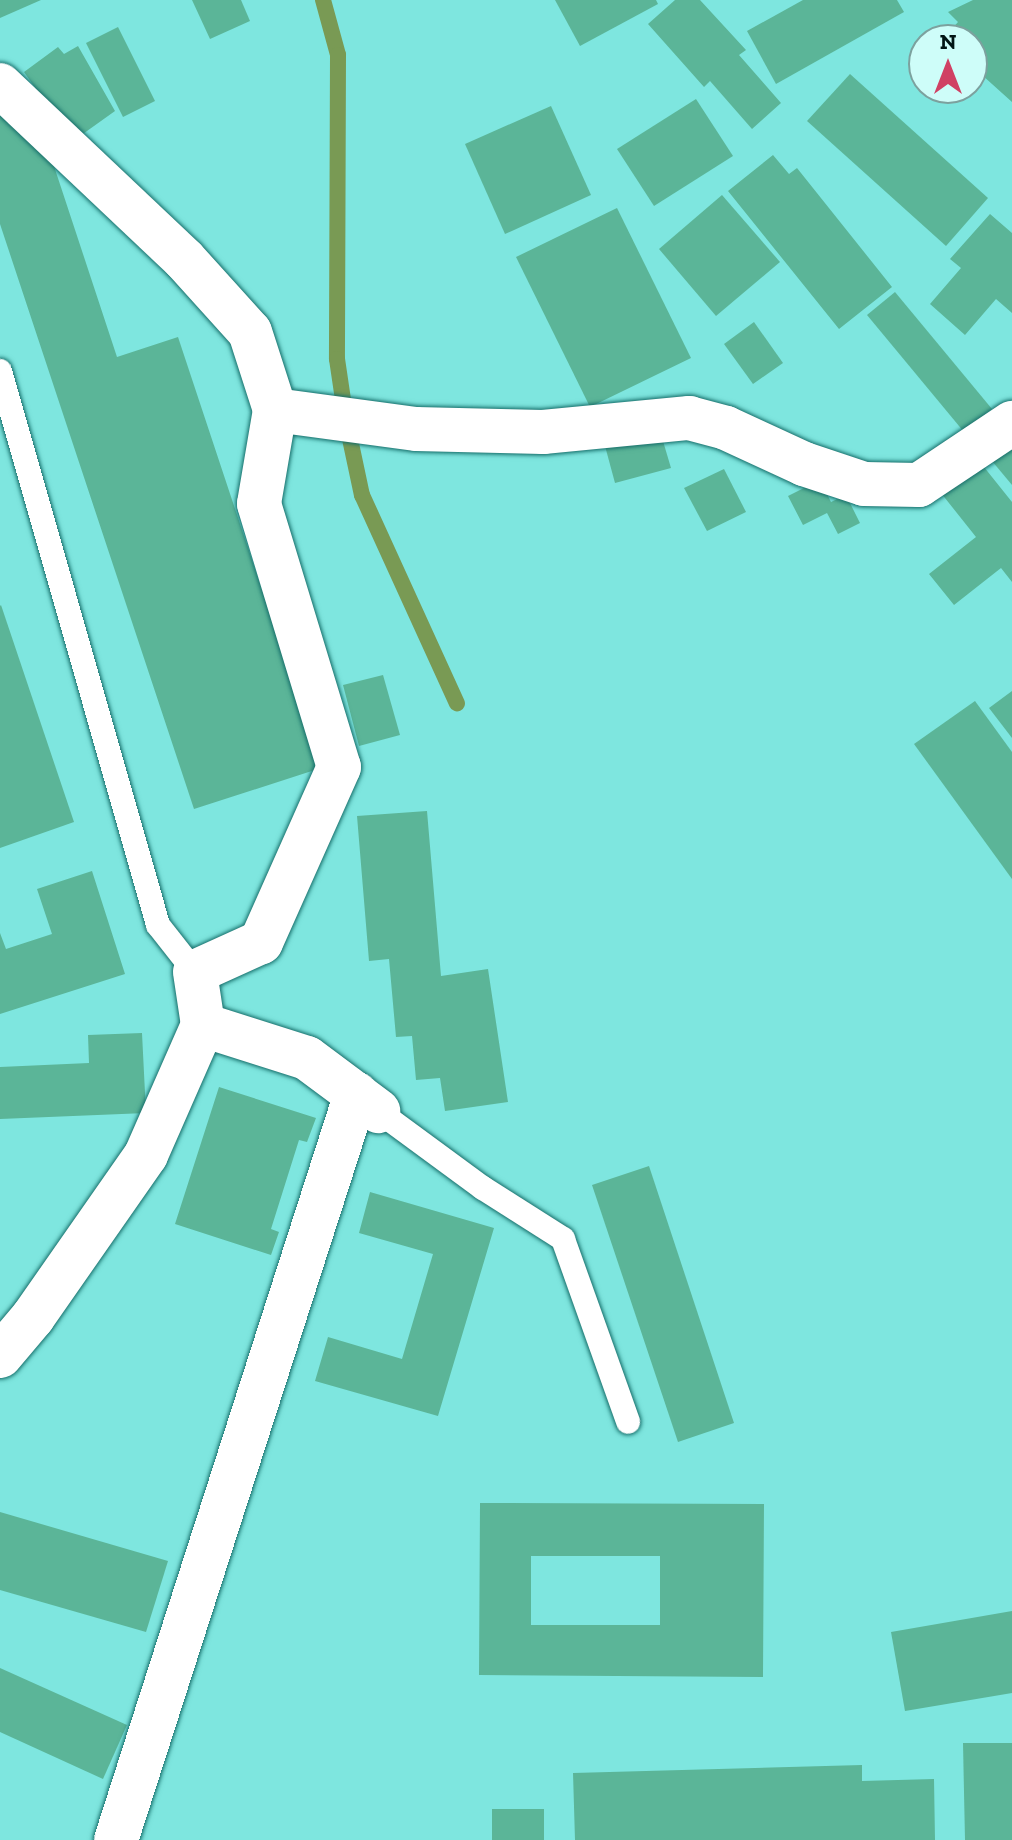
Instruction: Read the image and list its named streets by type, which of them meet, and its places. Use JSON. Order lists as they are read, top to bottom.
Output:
{
  "north": "top"
}
